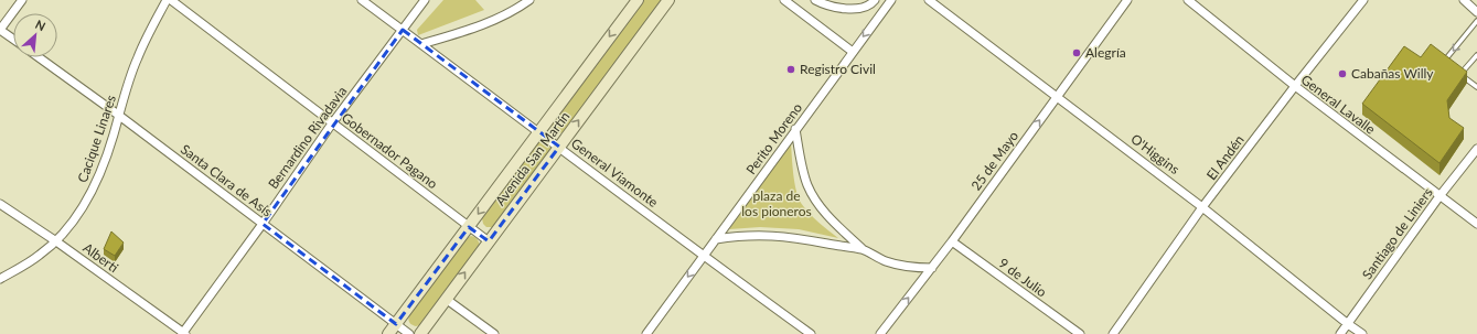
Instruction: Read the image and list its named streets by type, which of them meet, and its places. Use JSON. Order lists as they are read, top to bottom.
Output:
{
  "streets": {
    "main road": ["Avenida San Martín"],
    "street": [
      "General Lavalle",
      "Bernardino Rivadavia",
      "Cacique Linares",
      "Perito Moreno",
      "Gobernador Pagano",
      "O'Higgins",
      "El Andén",
      "25 de Mayo",
      "General Viamonte",
      "Santa Clara de Asís",
      "Santiago de Liniers",
      "Alberti",
      "9 de Julio"
    ]
  },
  "crossings": [
    ["General Lavalle", "El Andén"],
    ["General Lavalle", "Santiago de Liniers"],
    ["Bernardino Rivadavia", "Gobernador Pagano"],
    ["Bernardino Rivadavia", "General Viamonte"],
    ["Bernardino Rivadavia", "Santa Clara de Asís"],
    ["Bernardino Rivadavia", "Alberti"],
    ["Cacique Linares", "Santa Clara de Asís"],
    ["Cacique Linares", "Alberti"],
    ["Perito Moreno", "General Viamonte"],
    ["Gobernador Pagano", "Avenida San Martín"],
    ["O'Higgins", "El Andén"],
    ["O'Higgins", "25 de Mayo"],
    ["O'Higgins", "Santiago de Liniers"],
    ["Avenida San Martín", "General Viamonte"],
    ["Avenida San Martín", "Santa Clara de Asís"],
    ["25 de Mayo", "9 de Julio"]
  ],
  "one_way": ["Perito Moreno", "25 de Mayo"],
  "parks": ["plaza de los pioneros"],
  "places": ["Alegría", "Registro Civil", "Cabañas Willy"],
  "north": "top right"
}
